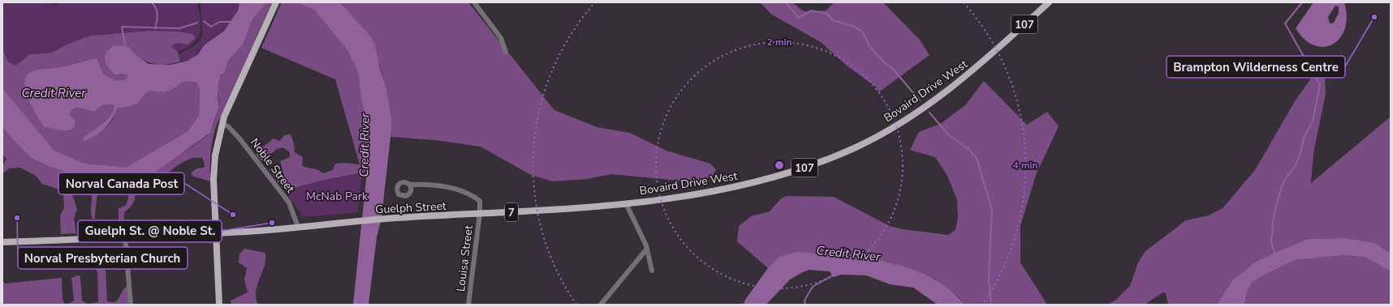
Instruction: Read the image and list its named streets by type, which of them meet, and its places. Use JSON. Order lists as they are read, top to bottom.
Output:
{
  "streets": {
    "main road": [
      "107",
      "Bovaird Drive West",
      "Guelph Street",
      "7"
    ],
    "street": ["Noble Street", "Louisa Street"]
  },
  "crossings": [
    ["Bovaird Drive West", "Guelph Street"],
    ["Noble Street", "Guelph Street"],
    ["Guelph Street", "Louisa Street"]
  ],
  "water": ["Credit River"],
  "parks": ["McNab Park"],
  "places": [
    "Brampton Wilderness Centre",
    "Norval Canada Post",
    "Norval Presbyterian Church",
    "Guelph St. @ Noble St."
  ],
  "rings": ["2 min", "4 min"]
}
